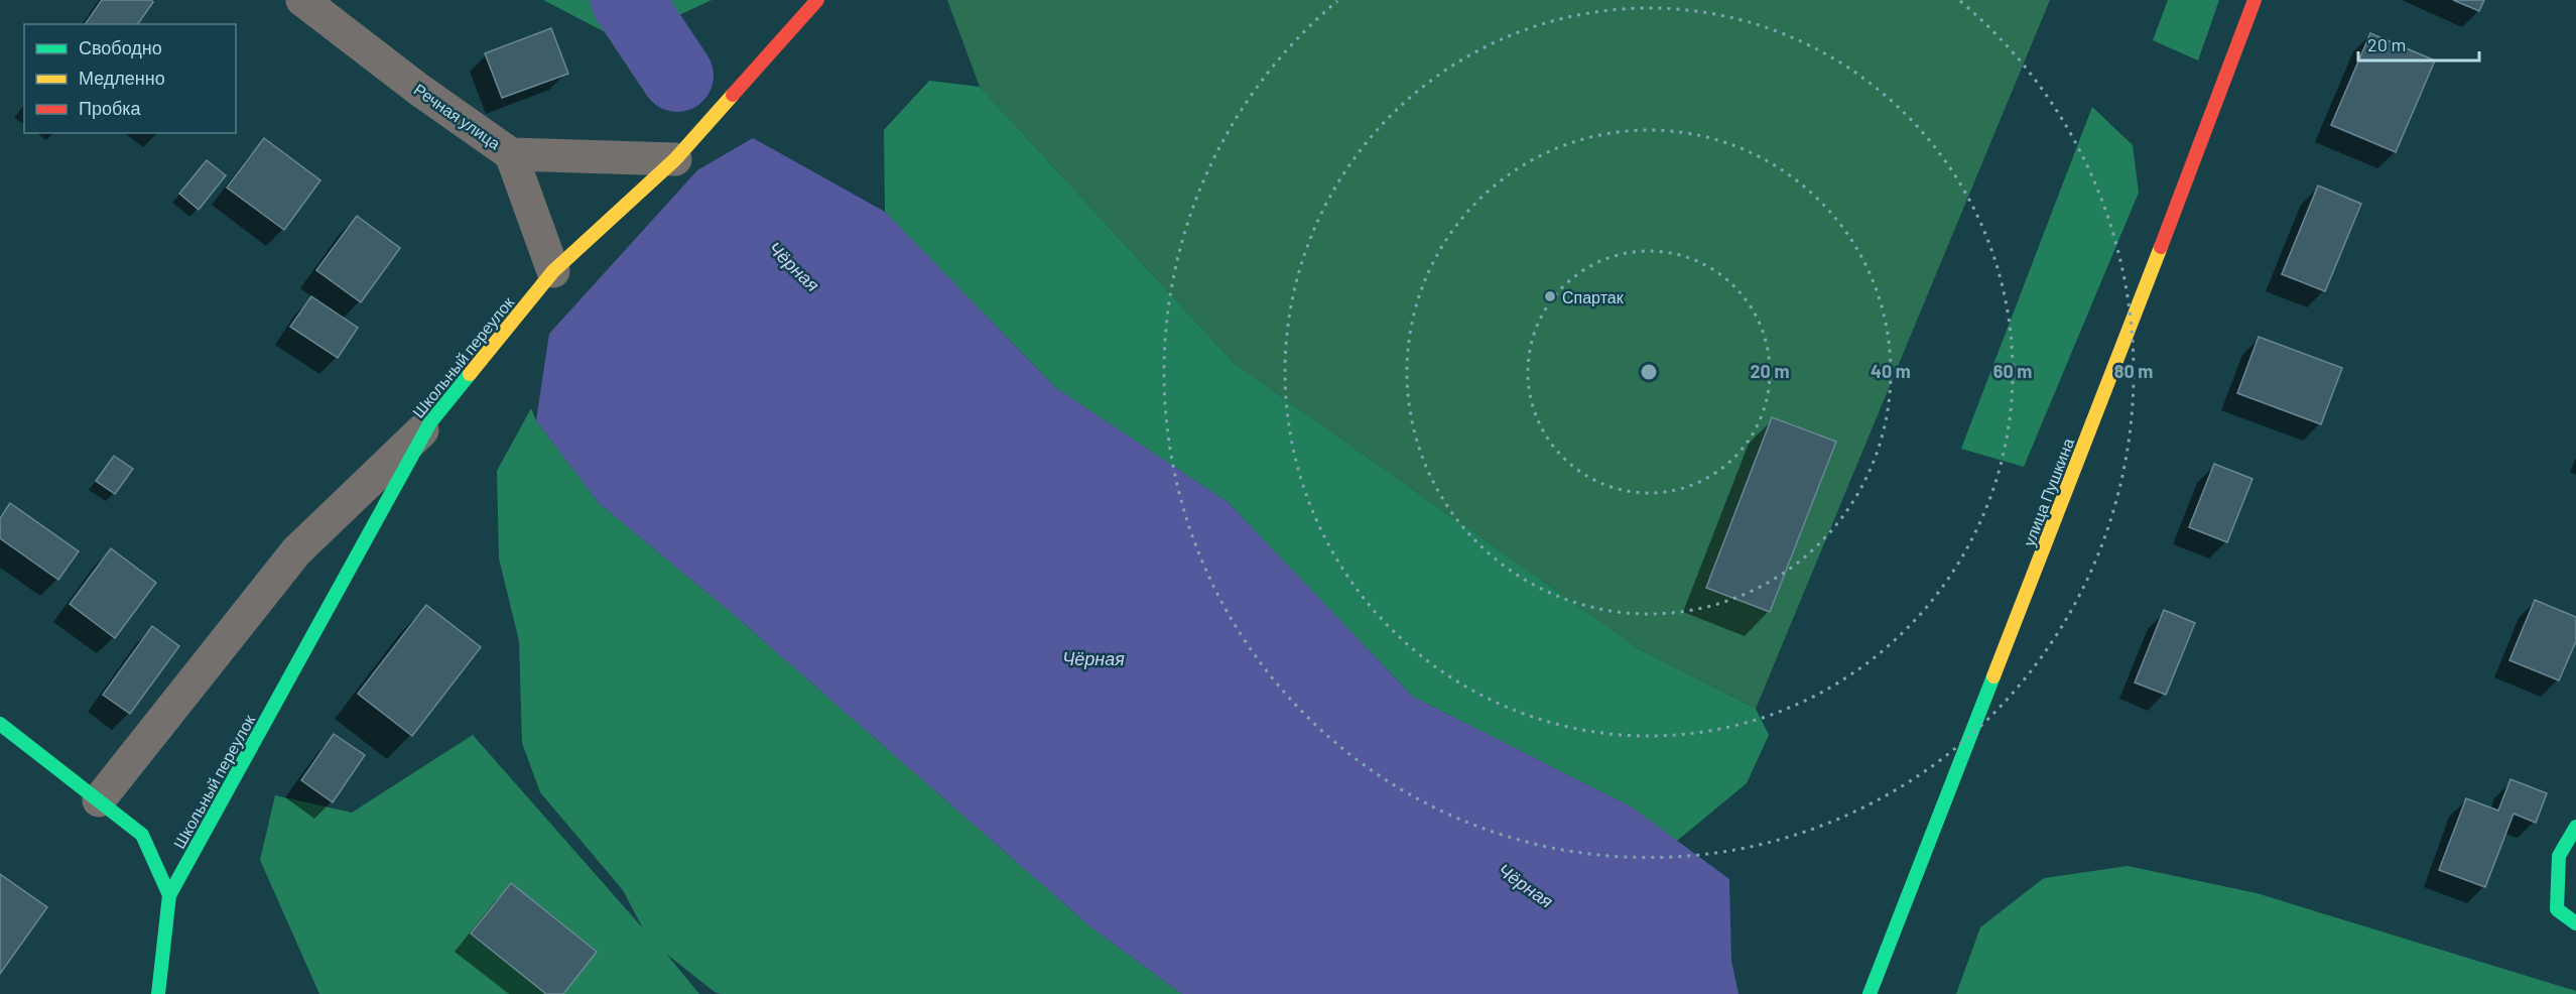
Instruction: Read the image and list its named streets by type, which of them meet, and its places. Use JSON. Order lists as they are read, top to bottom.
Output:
{
  "streets": {
    "street": ["Речная улица", "Школьный переулок", "улица Пушкина"]
  },
  "crossings": [
    ["Речная улица", "Школьный переулок"]
  ],
  "water": ["Чёрная"],
  "places": ["Спартак"],
  "legend": ["Свободно", "Медленно", "Пробка"],
  "scale_bar": "20 m",
  "rings": [
    "20 m",
    "40 m",
    "60 m",
    "80 m"
  ]
}
